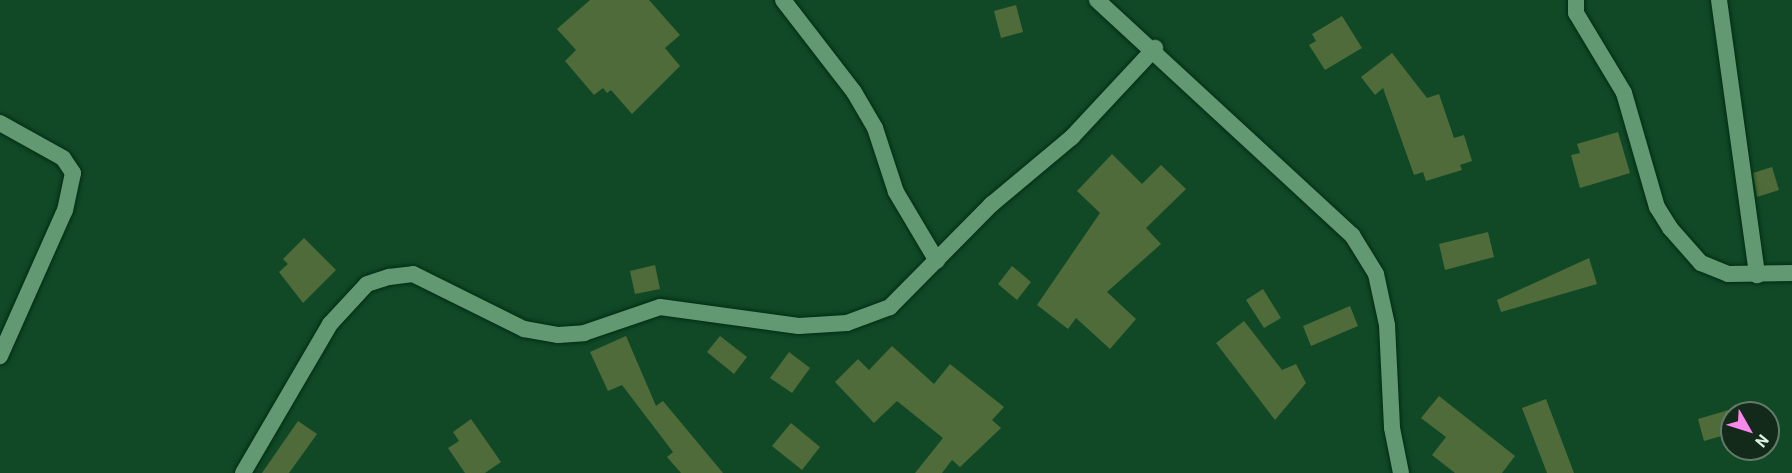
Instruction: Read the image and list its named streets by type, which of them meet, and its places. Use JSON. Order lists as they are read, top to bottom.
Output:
{
  "north": "bottom right"
}
